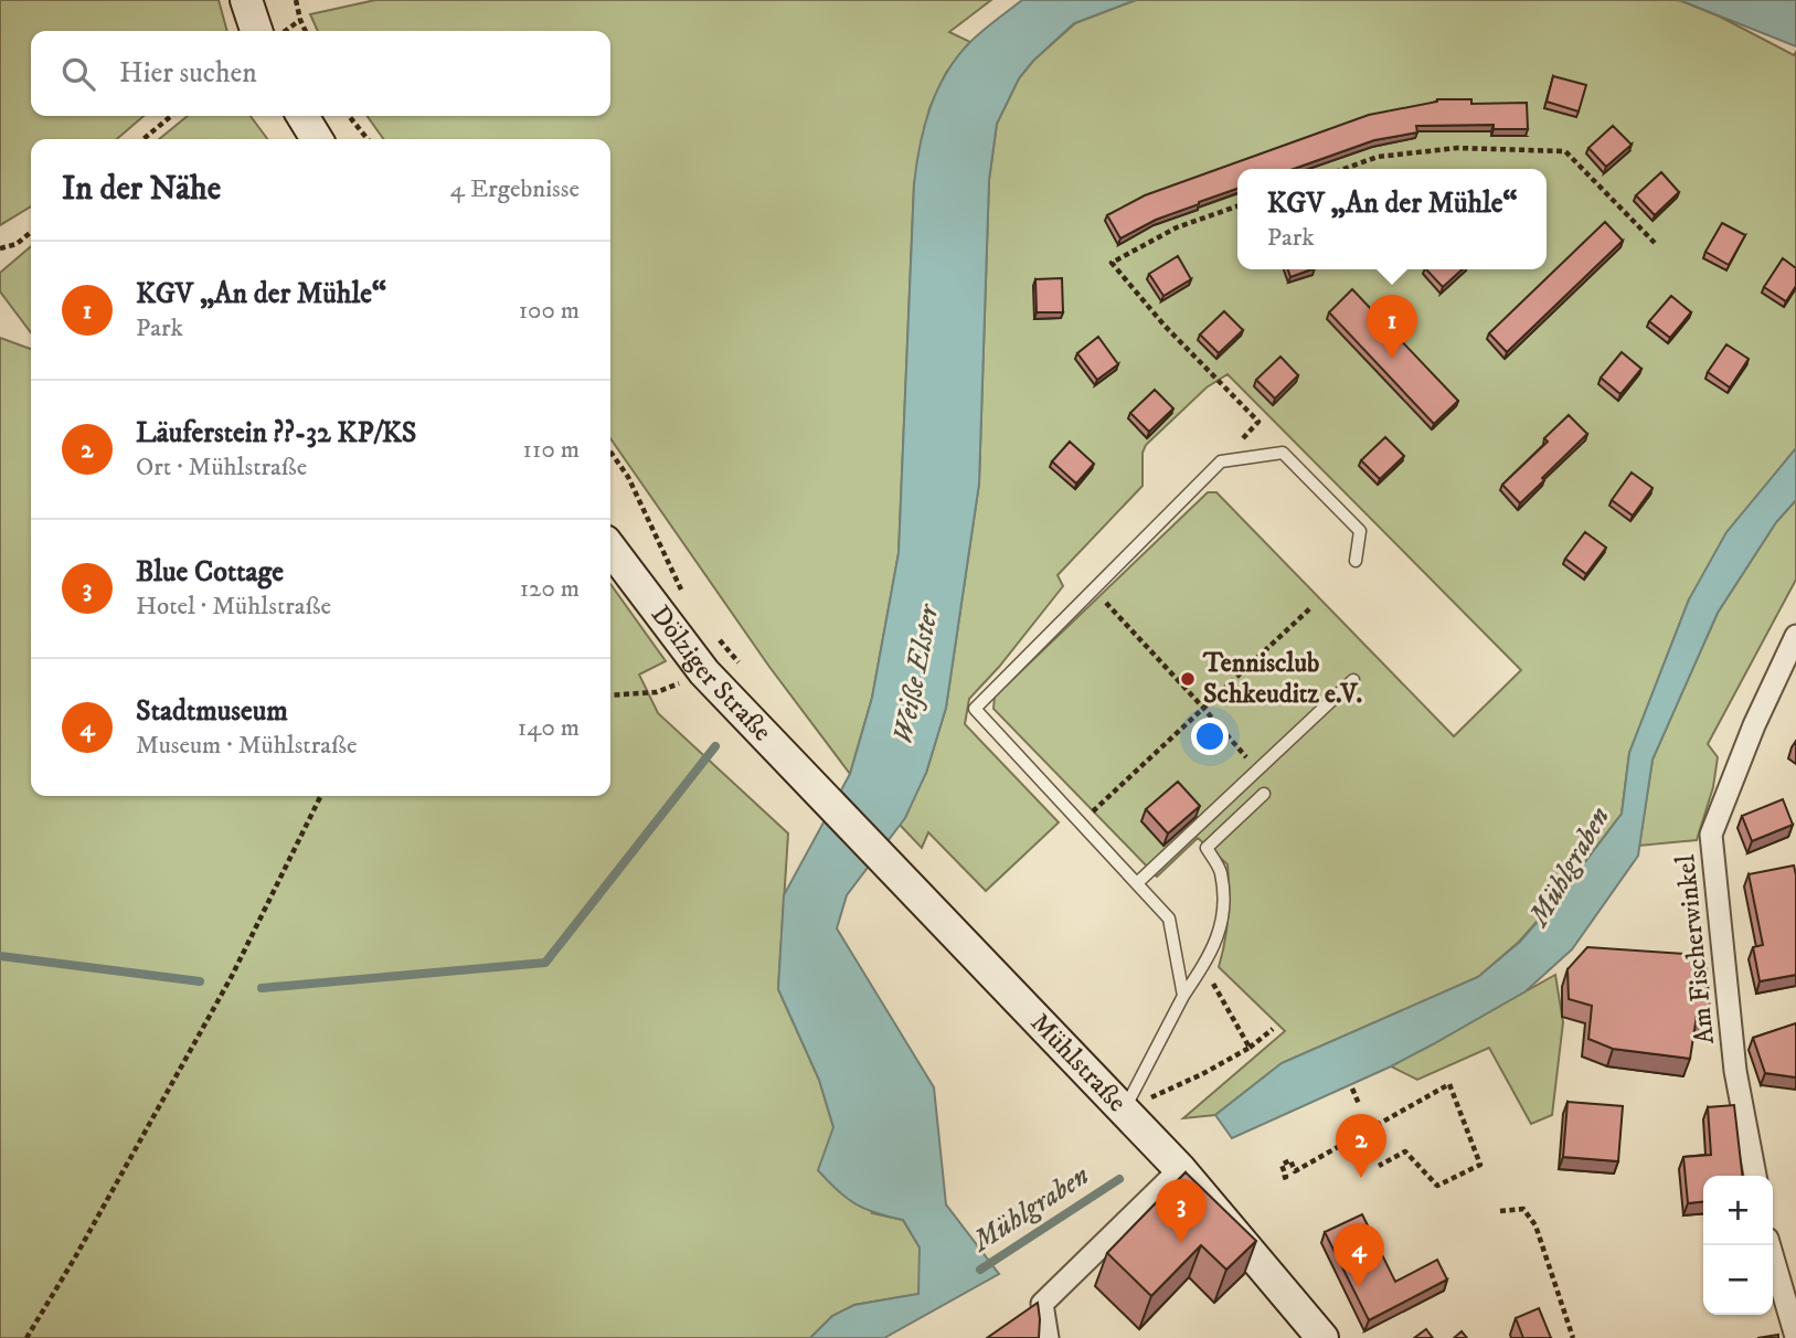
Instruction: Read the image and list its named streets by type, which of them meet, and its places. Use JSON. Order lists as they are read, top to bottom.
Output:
{
  "streets": {
    "street": ["Dölziger Straße", "Am Fischerwinkel", "Mühlstraße"]
  },
  "crossings": [
    ["Dölziger Straße", "Mühlstraße"]
  ],
  "water": ["Weiße Elster", "Mühlgraben"],
  "places": ["Tennisclub Schkeuditz e.V."],
  "page": {
    "search": "Hier suchen",
    "heading": ["In der Nähe", "4 Ergebnisse"],
    "popup": ["KGV „An der Mühle“", "Park"],
    "list": [
      {
        "mark": "1",
        "name": "KGV „An der Mühle“",
        "note": "Park",
        "value": "100 m"
      },
      {
        "mark": "2",
        "name": "Läuferstein ??-32 KP/KS",
        "note": "Ort · Mühlstraße",
        "value": "110 m"
      },
      {
        "mark": "3",
        "name": "Blue Cottage",
        "note": "Hotel · Mühlstraße",
        "value": "120 m"
      },
      {
        "mark": "4",
        "name": "Stadtmuseum",
        "note": "Museum · Mühlstraße",
        "value": "140 m"
      }
    ],
    "pins": [
      "1",
      "2",
      "3",
      "4"
    ],
    "map_buttons": ["+", "−"]
  }
}
